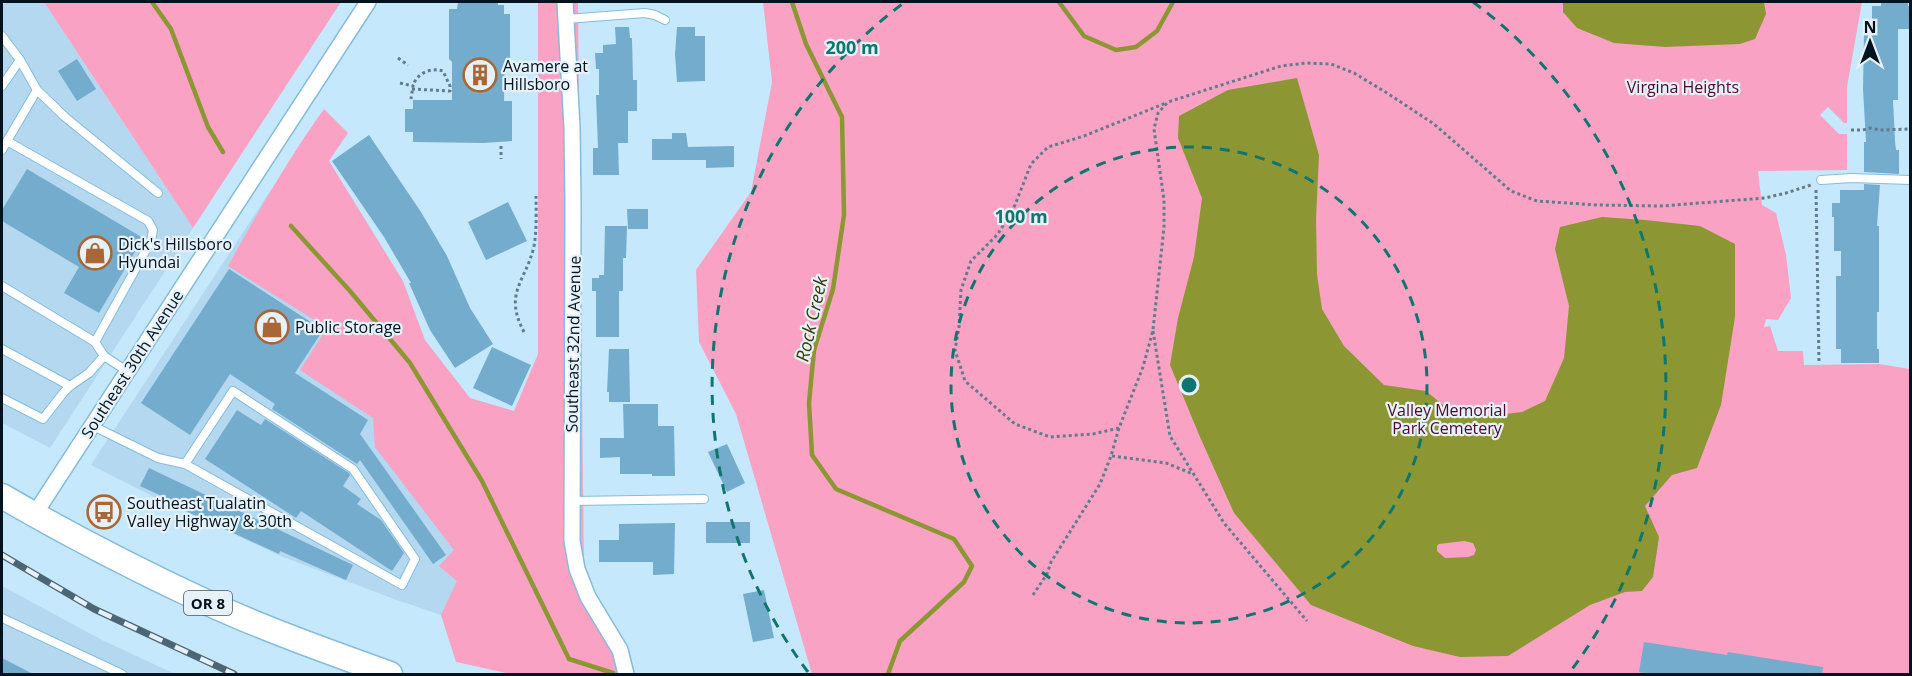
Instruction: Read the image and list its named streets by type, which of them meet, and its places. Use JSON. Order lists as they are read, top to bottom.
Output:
{
  "streets": {
    "main road": ["OR 8"],
    "street": ["Southeast 32nd Avenue", "Southeast 30th Avenue"]
  },
  "crossings": [
    ["Southeast 30th Avenue", "OR 8"]
  ],
  "water": ["Rock Creek"],
  "parks": ["Virgina Heights", "Valley Memorial Park Cemetery"],
  "places": {
    "building": ["Avamere at Hillsboro"],
    "shop": ["Dick's Hillsboro Hyundai", "Public Storage"],
    "bus stop": ["Southeast Tualatin Valley Highway & 30th"]
  },
  "north": "top",
  "rings": ["200 m", "100 m"]
}
